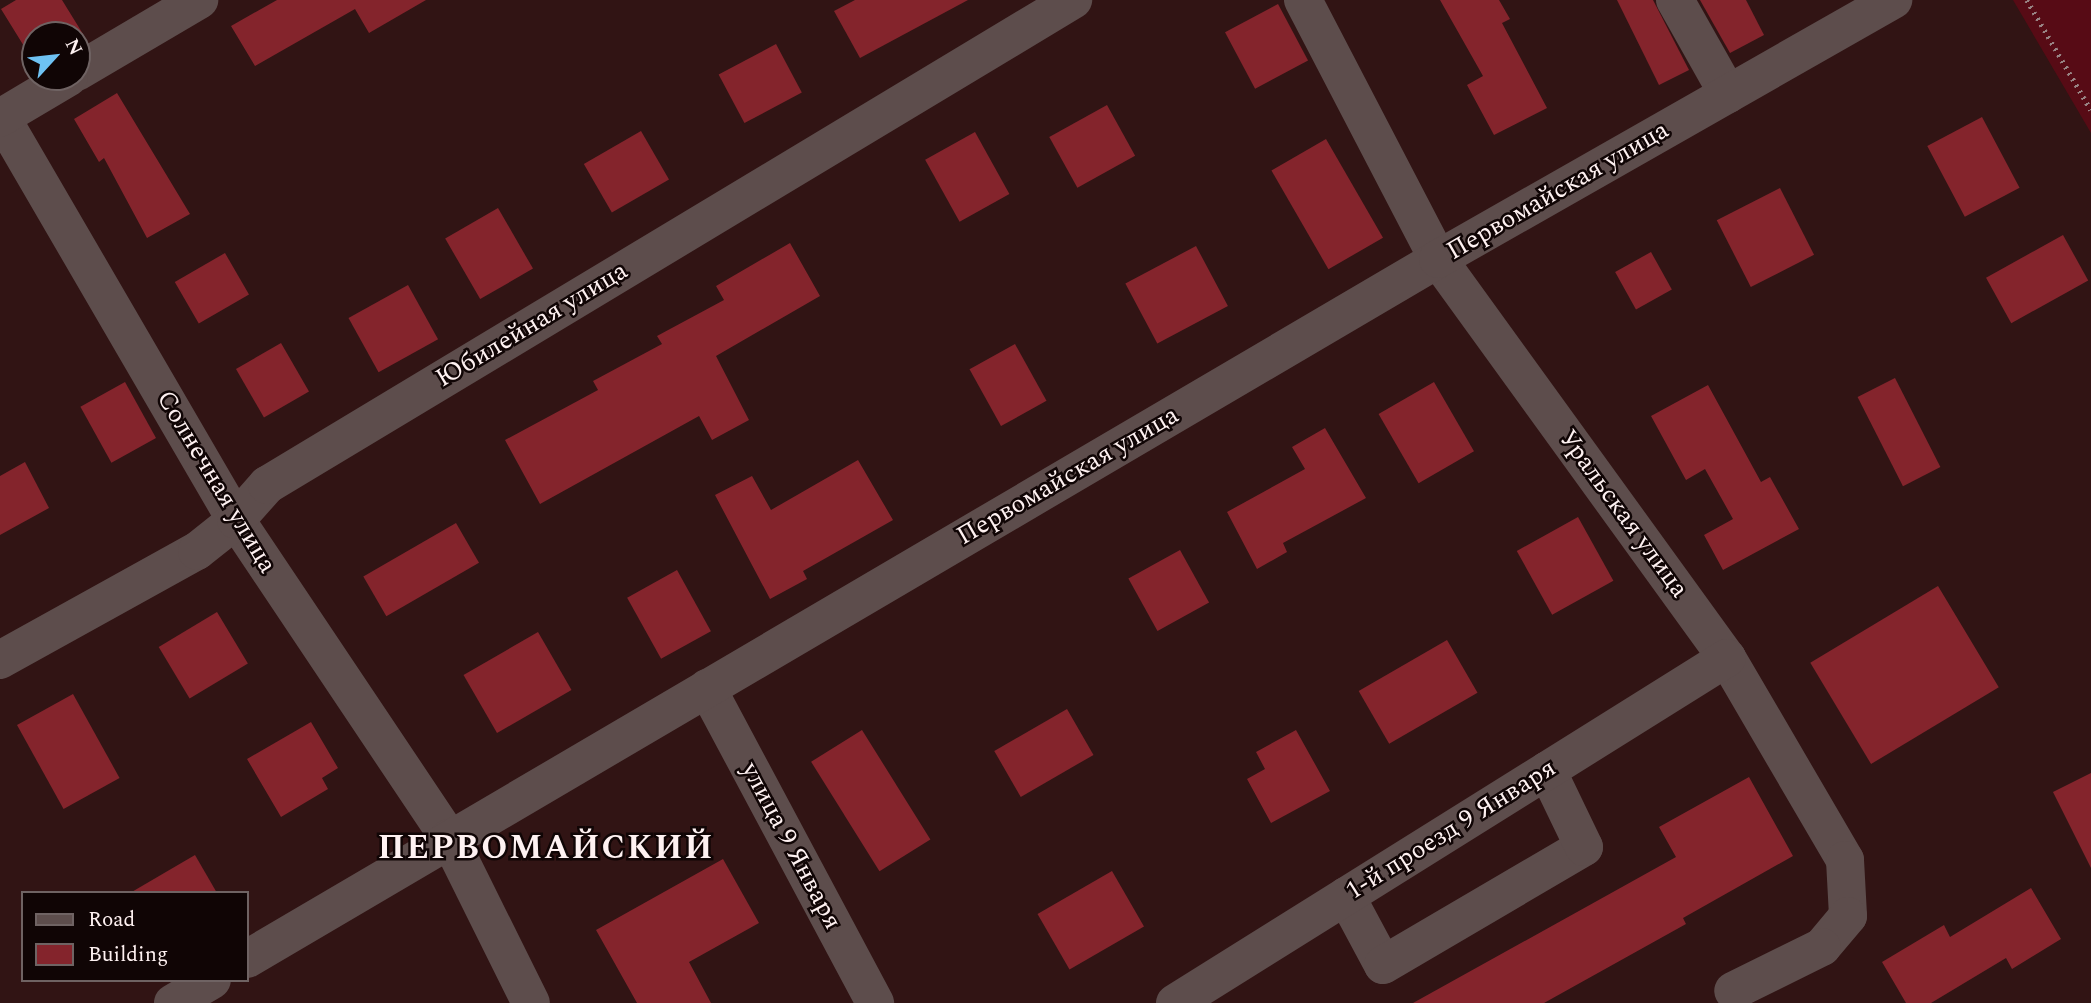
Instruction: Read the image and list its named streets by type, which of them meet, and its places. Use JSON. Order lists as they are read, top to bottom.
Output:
{
  "streets": {
    "street": [
      "Первомайская улица",
      "Юбилейная улица",
      "Солнечная улица",
      "Уральская улица",
      "1-й проезд 9 Января",
      "улица 9 Января"
    ]
  },
  "crossings": [
    ["Первомайская улица", "Солнечная улица"],
    ["Первомайская улица", "Уральская улица"],
    ["Первомайская улица", "улица 9 Января"],
    ["Юбилейная улица", "Солнечная улица"],
    ["Уральская улица", "1-й проезд 9 Января"]
  ],
  "districts": ["ПЕРВОМАЙСКИЙ"],
  "legend": ["Road", "Building"],
  "north": "top right"
}
